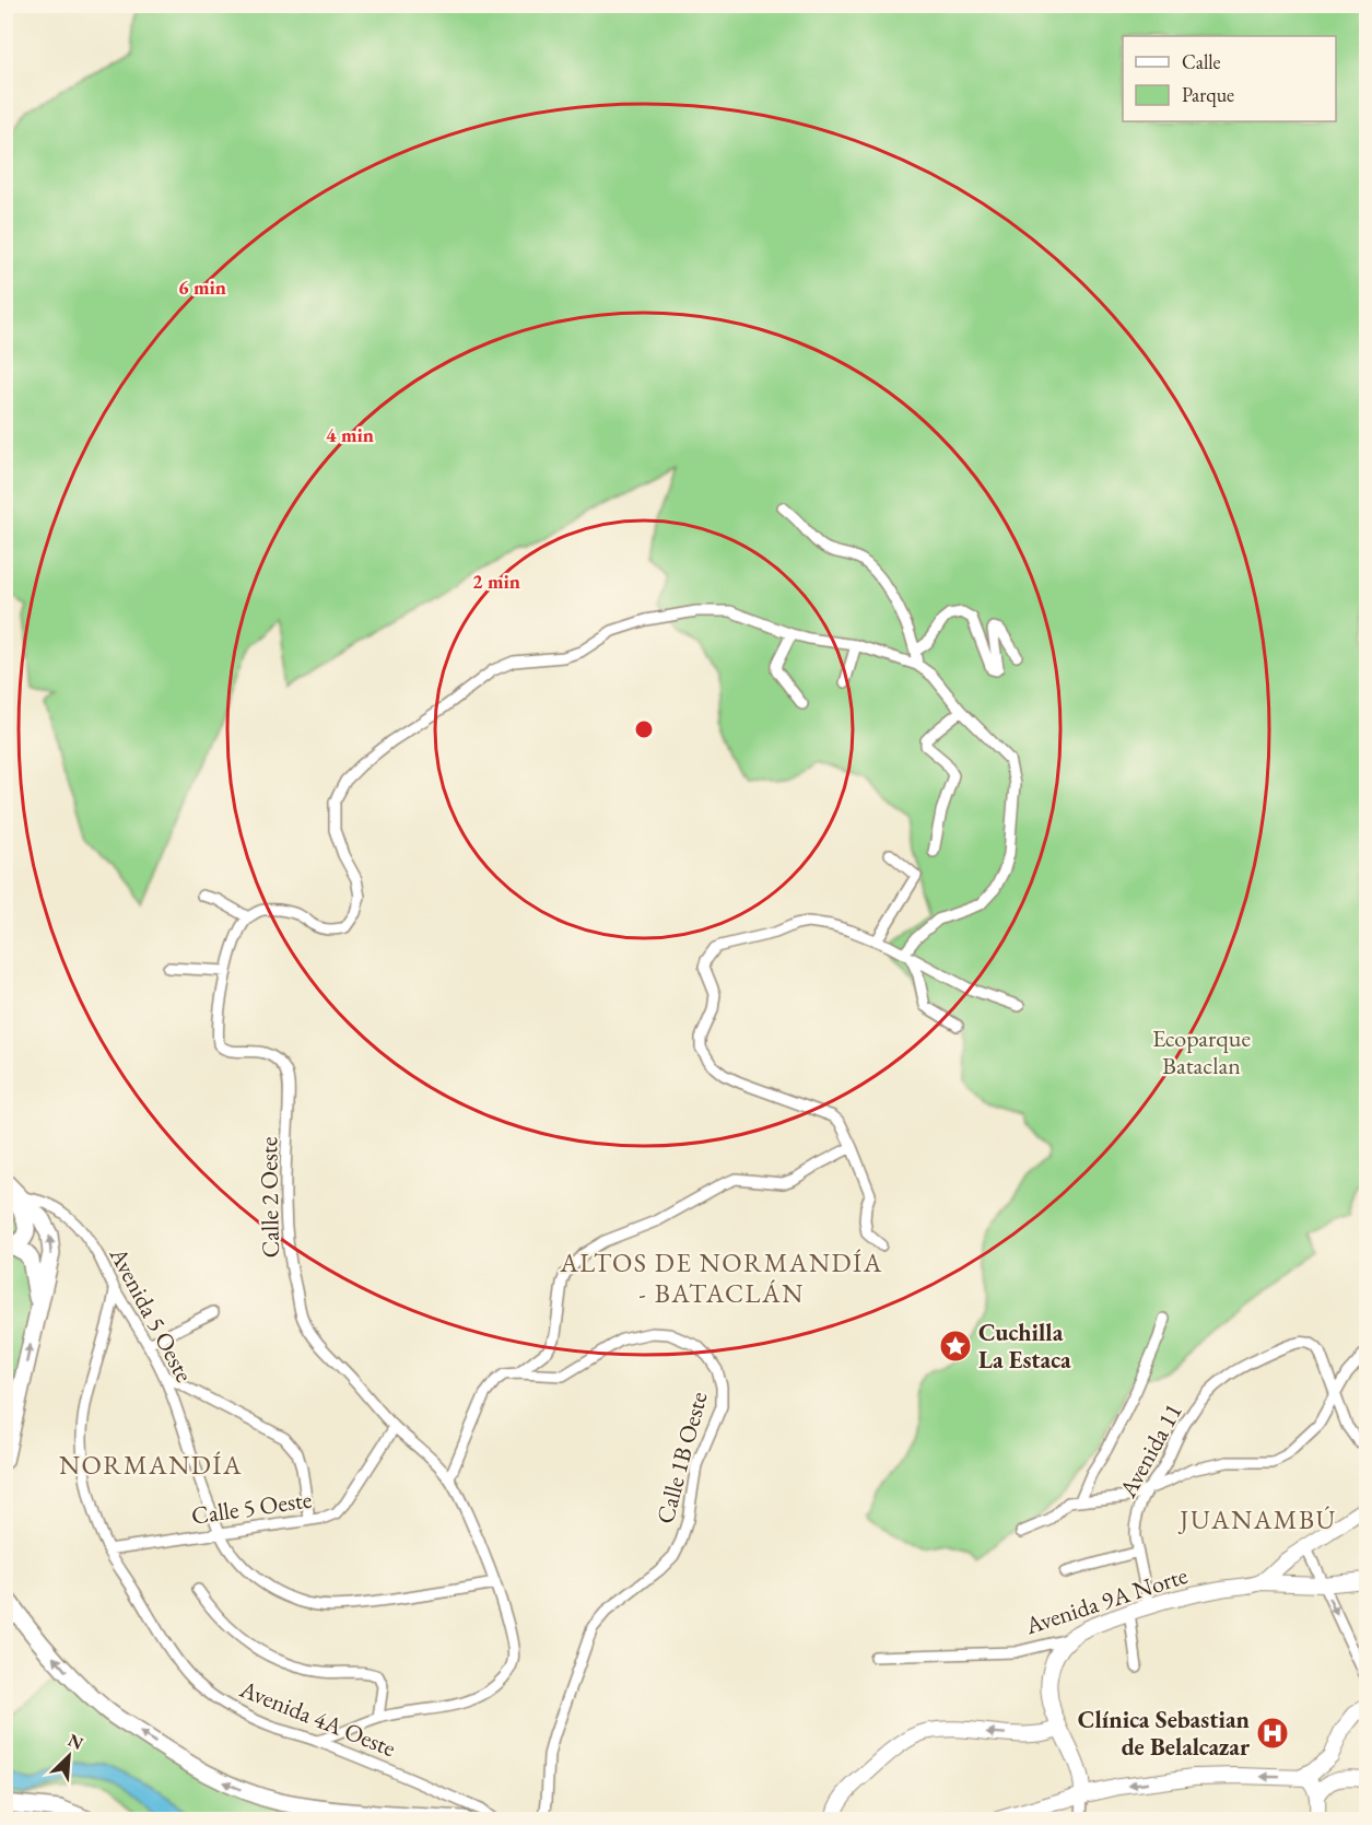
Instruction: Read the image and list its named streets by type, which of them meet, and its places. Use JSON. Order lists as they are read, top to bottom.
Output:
{
  "streets": {
    "street": [
      "Calle 2 Oeste",
      "Avenida 5 Oeste",
      "Avenida 11",
      "Calle 1B Oeste",
      "Calle 5 Oeste",
      "Avenida 9A Norte",
      "Avenida 4A Oeste"
    ]
  },
  "crossings": [
    ["Calle 2 Oeste", "Avenida 5 Oeste"],
    ["Calle 2 Oeste", "Calle 5 Oeste"],
    ["Calle 2 Oeste", "Avenida 4A Oeste"],
    ["Avenida 5 Oeste", "Calle 5 Oeste"],
    ["Avenida 5 Oeste", "Avenida 4A Oeste"],
    ["Avenida 11", "Avenida 9A Norte"],
    ["Calle 5 Oeste", "Avenida 4A Oeste"]
  ],
  "districts": ["ALTOS DE NORMANDÍA - BATACLÁN", "NORMANDÍA", "JUANAMBÚ"],
  "parks": ["Ecoparque Bataclan"],
  "places": {
    "place": ["Cuchilla La Estaca"],
    "hospital": ["Clínica Sebastian de Belalcazar"]
  },
  "legend": ["Calle", "Parque"],
  "north": "top right",
  "rings": ["6 min", "4 min", "2 min"]
}
